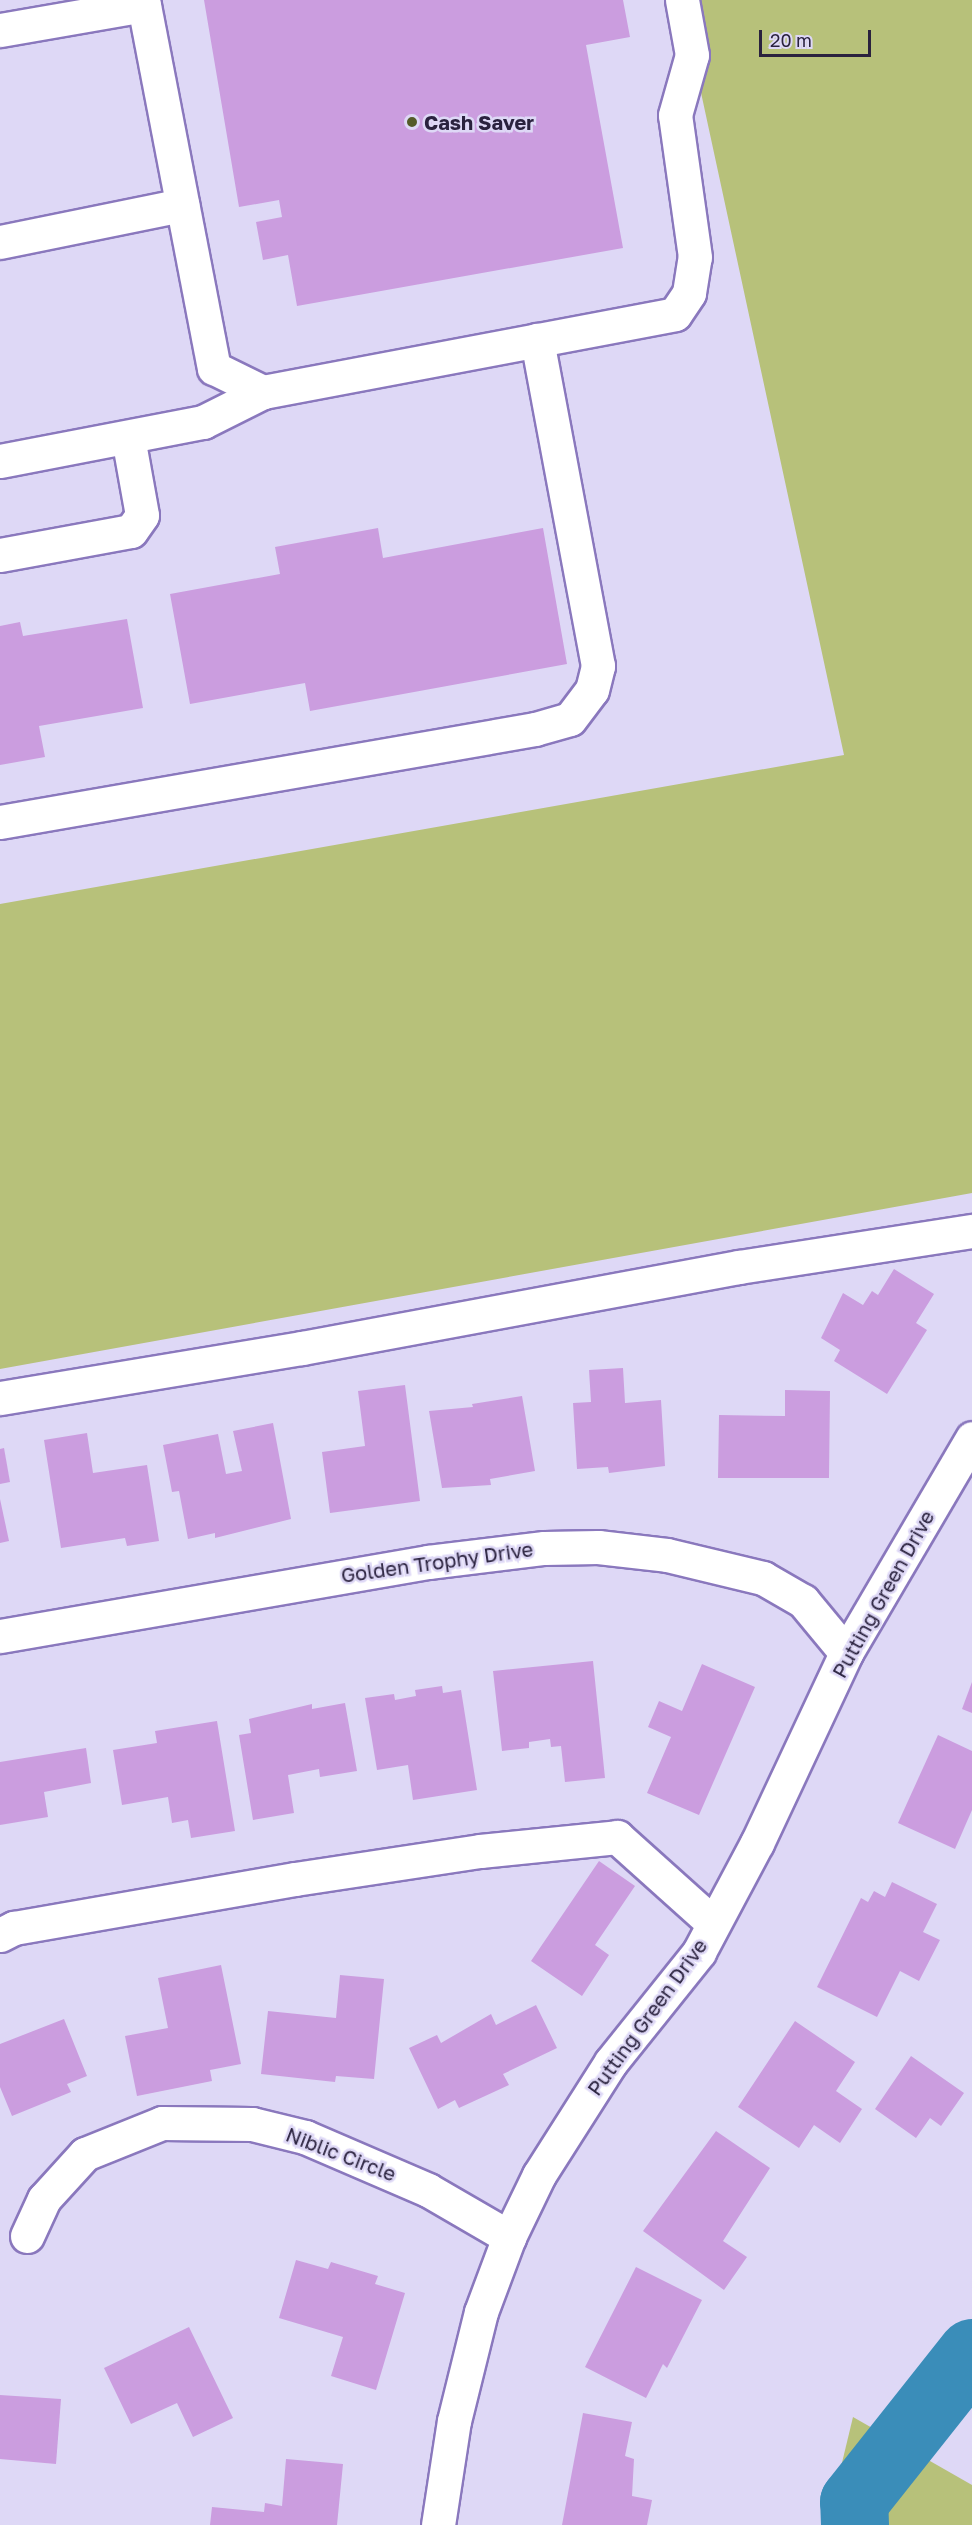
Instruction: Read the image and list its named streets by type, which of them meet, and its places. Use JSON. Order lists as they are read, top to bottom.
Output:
{
  "streets": {
    "street": ["Golden Trophy Drive", "Putting Green Drive", "Niblic Circle"]
  },
  "crossings": [
    ["Golden Trophy Drive", "Putting Green Drive"],
    ["Putting Green Drive", "Niblic Circle"]
  ],
  "places": ["Cash Saver"],
  "scale_bar": "20 m"
}
